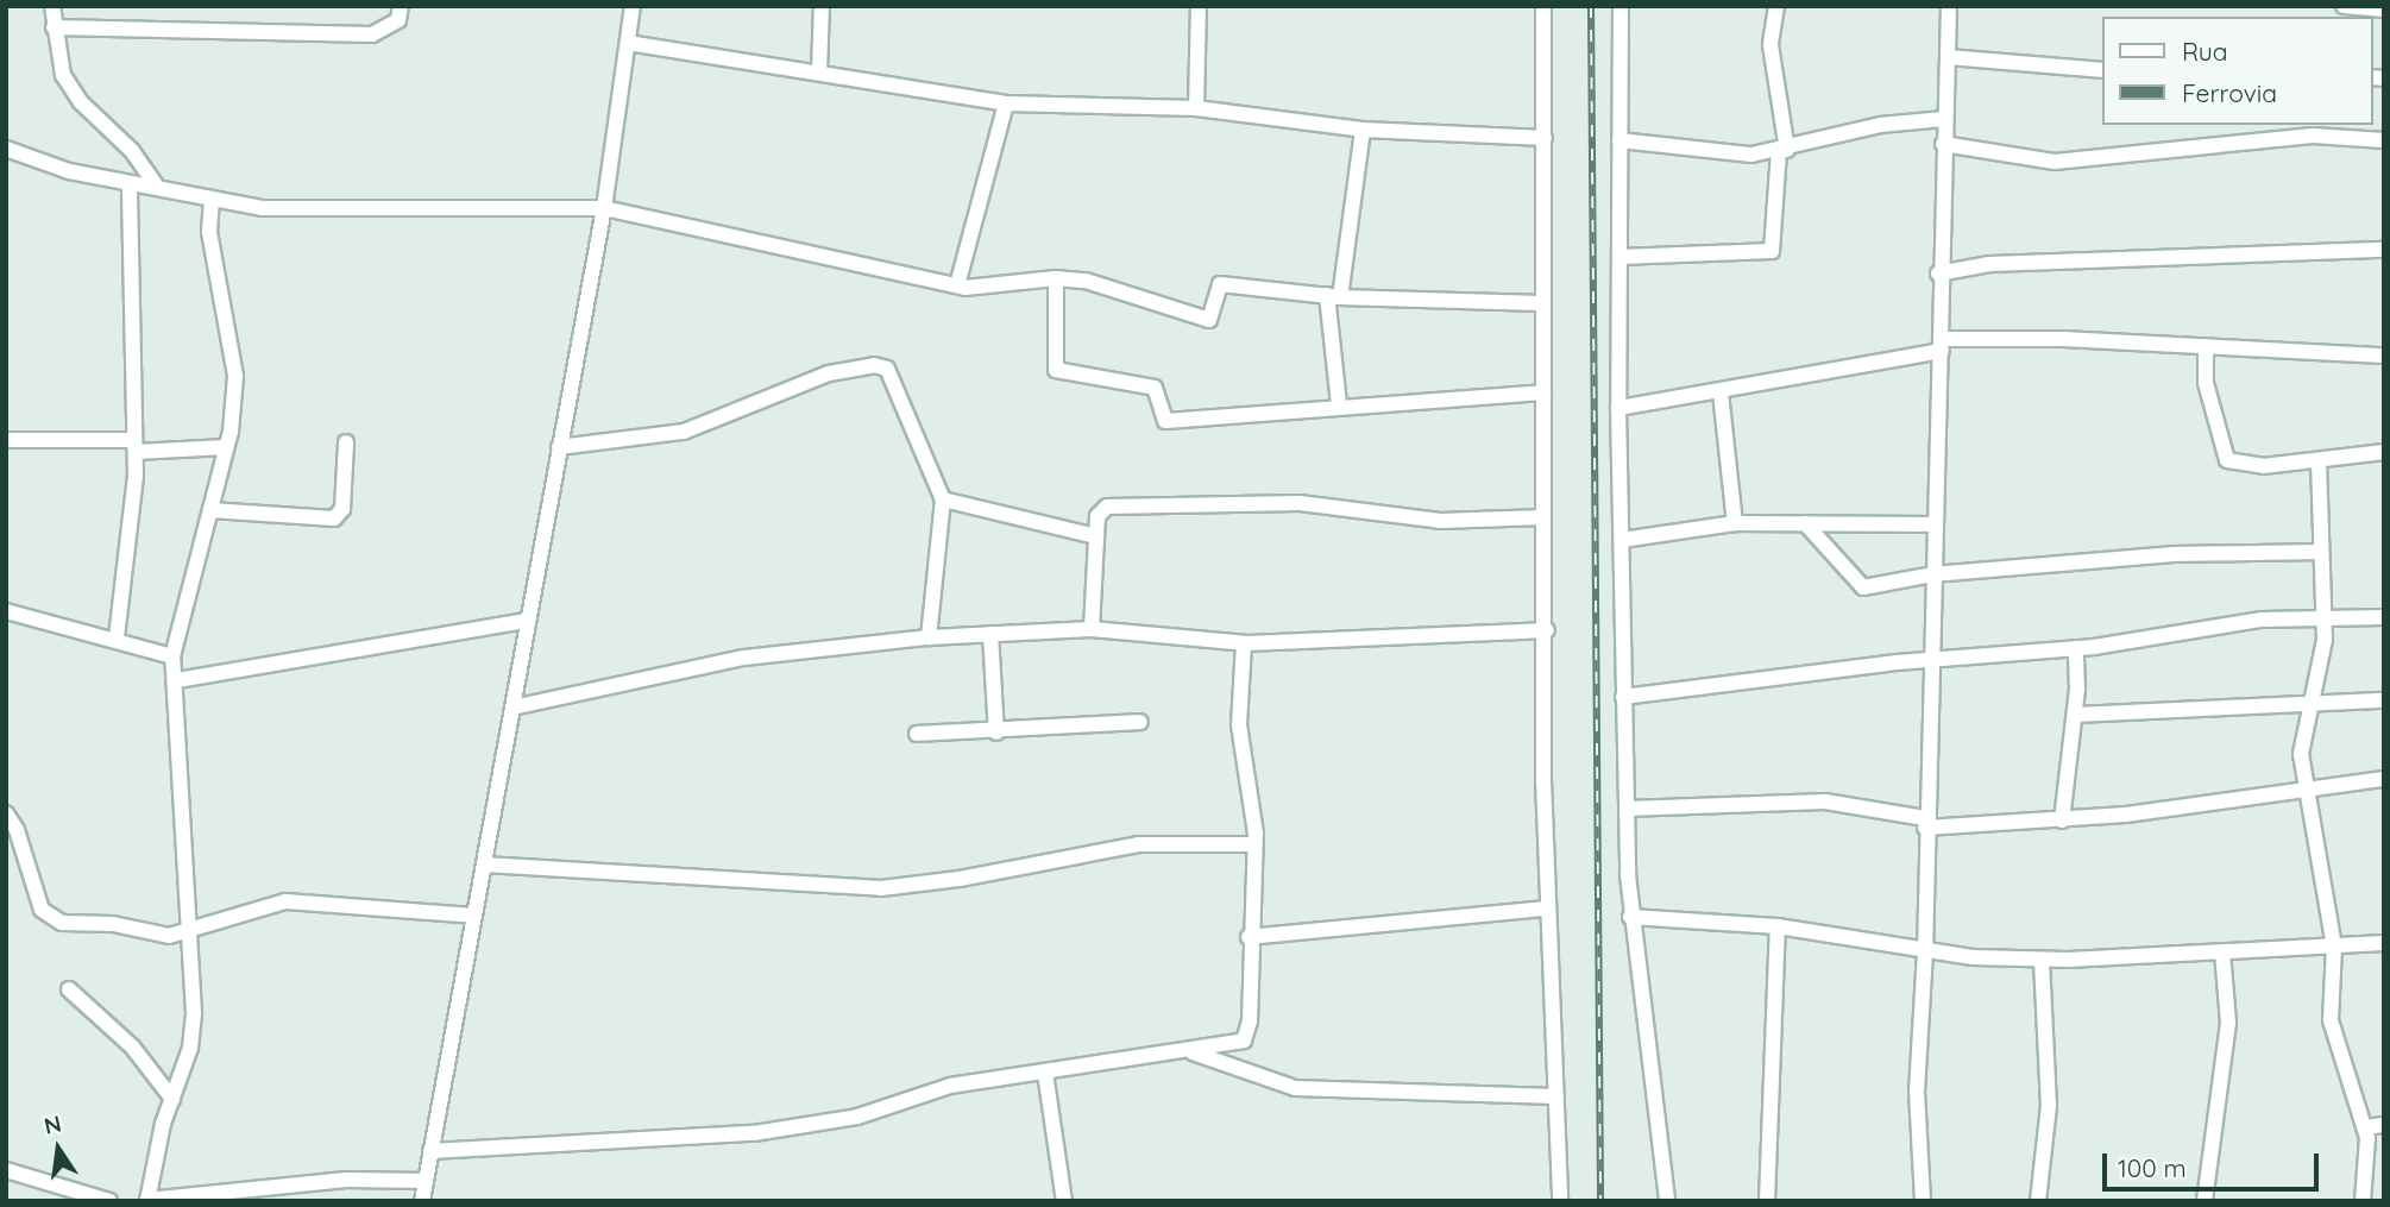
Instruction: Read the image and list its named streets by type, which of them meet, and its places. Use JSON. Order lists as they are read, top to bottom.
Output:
{
  "legend": ["Rua", "Ferrovia"],
  "scale_bar": "100 m",
  "north": "top"
}
